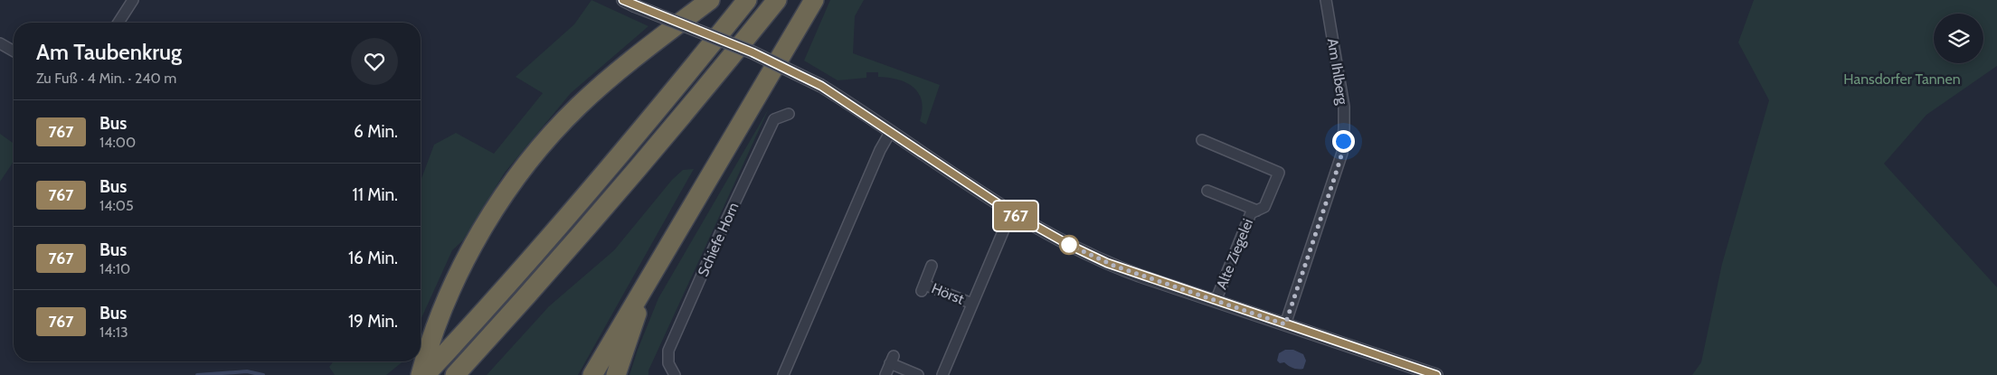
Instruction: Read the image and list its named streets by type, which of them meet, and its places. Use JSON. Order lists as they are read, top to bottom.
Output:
{
  "streets": {
    "street": [
      "Am Ihlberg",
      "Schiefe Horn",
      "Alte Ziegelei",
      "Hörst"
    ]
  },
  "parks": ["Hansdorfer Tannen"],
  "lines": ["bus line 767"],
  "page": {
    "on_map": "767",
    "heading": ["Am Taubenkrug", "Zu Fuß · 4 Min. · 240 m"],
    "list": [
      {
        "mark": "767",
        "name": "Bus",
        "note": "14:00",
        "value": "6 Min."
      },
      {
        "mark": "767",
        "name": "Bus",
        "note": "14:05",
        "value": "11 Min."
      },
      {
        "mark": "767",
        "name": "Bus",
        "note": "14:10",
        "value": "16 Min."
      },
      {
        "mark": "767",
        "name": "Bus",
        "note": "14:13",
        "value": "19 Min."
      }
    ]
  }
}
